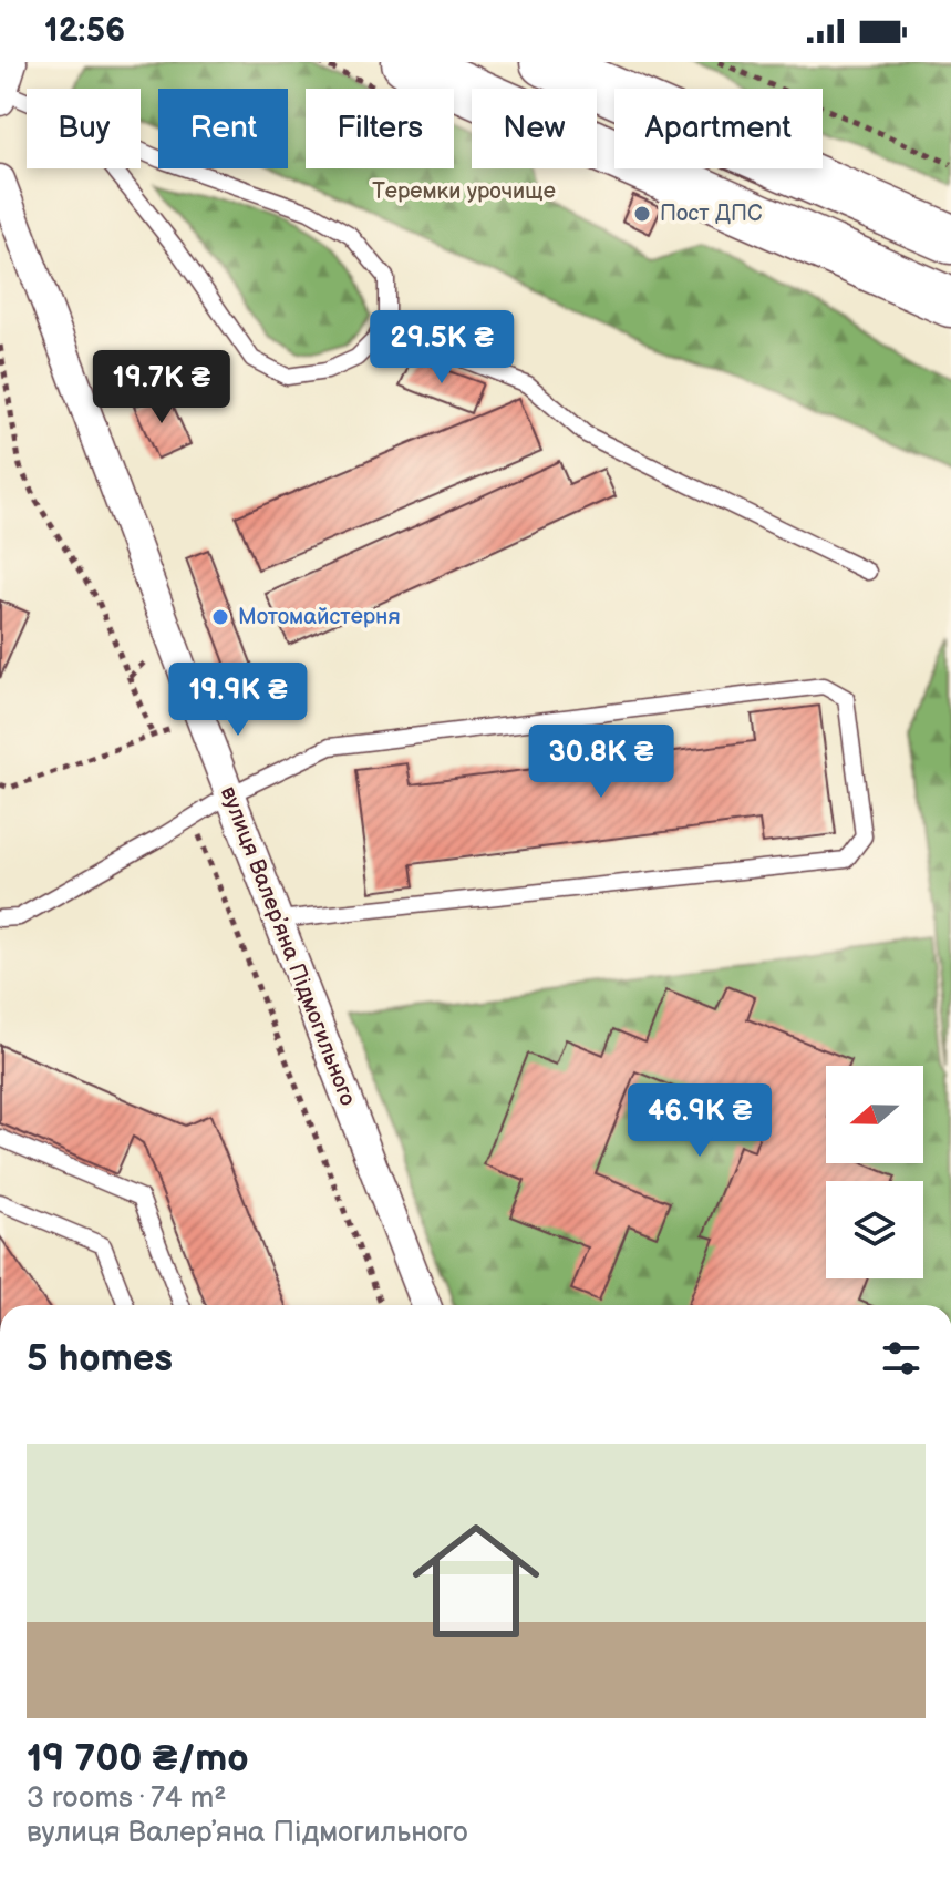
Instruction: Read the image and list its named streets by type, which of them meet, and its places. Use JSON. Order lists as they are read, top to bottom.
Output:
{
  "streets": {
    "street": ["вулиця Валерʼяна Підмогильного"]
  },
  "parks": ["Теремки урочище"],
  "places": ["Пост ДПС", "Мотомайстерня"],
  "north": "left",
  "page": {
    "status": "12:56",
    "chip": [
      "Buy",
      "Rent",
      "Filters",
      "New",
      "Apartment"
    ],
    "price": [
      "29.5K ₴",
      "19.7K ₴",
      "19.9K ₴",
      "30.8K ₴",
      "46.9K ₴"
    ],
    "heading": "5 homes",
    "list": [
      {
        "name": "19 700 ₴/mo",
        "note": "3 rooms · 74 m² · вулиця Валерʼяна Підмогильного"
      }
    ]
  }
}
